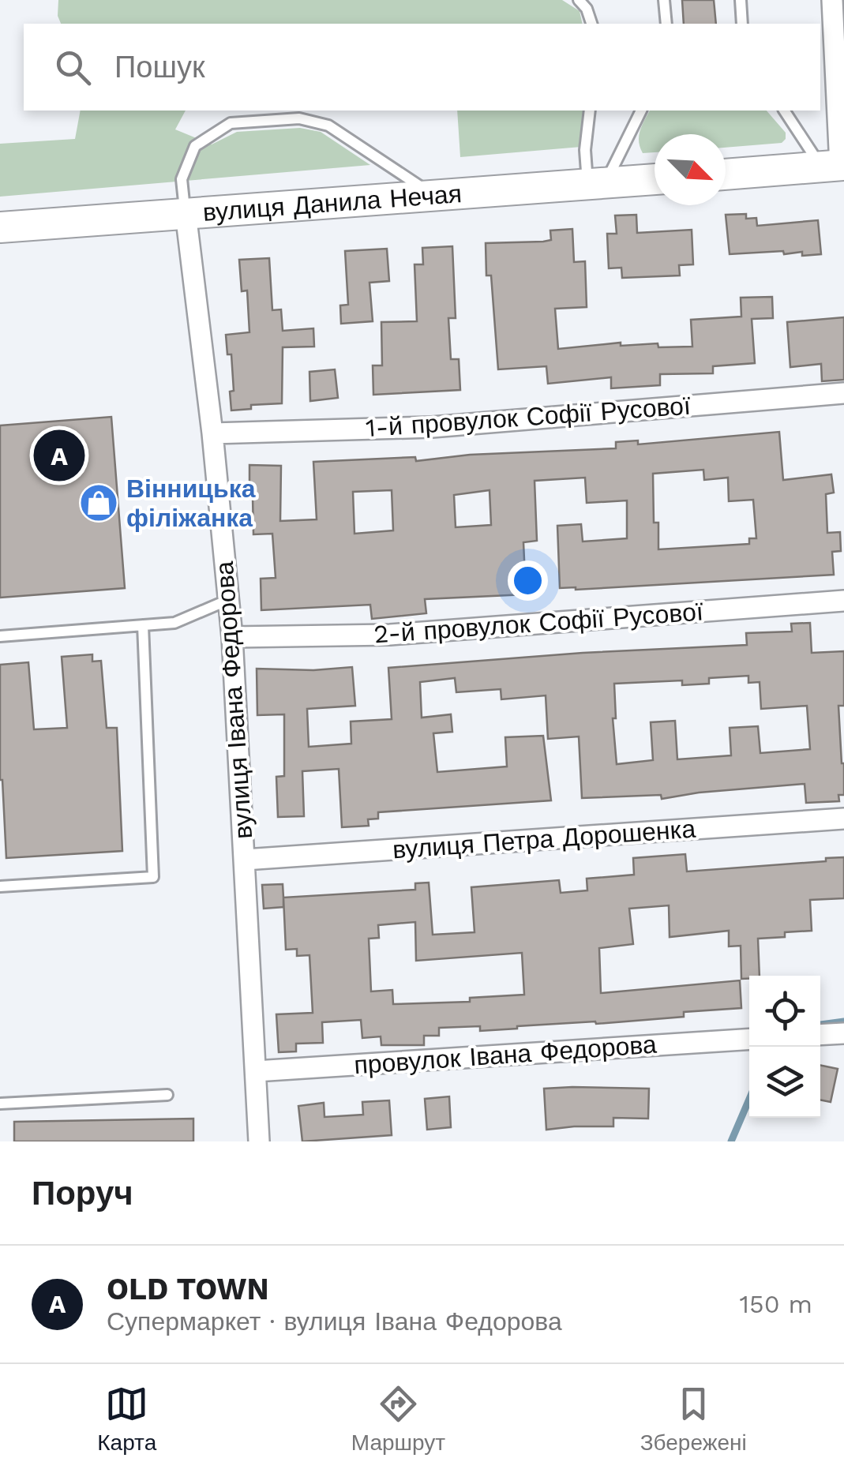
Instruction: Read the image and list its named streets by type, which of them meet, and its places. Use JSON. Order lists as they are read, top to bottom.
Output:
{
  "streets": {
    "main road": ["вулиця Данила Нечая"],
    "street": [
      "1-й провулок Софії Русової",
      "2-й провулок Софії Русової",
      "вулиця Івана Федорова",
      "вулиця Петра Дорошенка",
      "провулок Івана Федорова"
    ]
  },
  "crossings": [
    ["вулиця Данила Нечая", "вулиця Івана Федорова"],
    ["1-й провулок Софії Русової", "вулиця Івана Федорова"],
    ["2-й провулок Софії Русової", "вулиця Івана Федорова"],
    ["вулиця Івана Федорова", "вулиця Петра Дорошенка"],
    ["вулиця Івана Федорова", "провулок Івана Федорова"]
  ],
  "places": {
    "shop": ["Вінницька філіжанка"]
  },
  "north": "bottom right",
  "page": {
    "search": "Пошук",
    "pins": "A",
    "heading": "Поруч",
    "list": [
      {
        "mark": "A",
        "name": "OLD TOWN",
        "note": "Супермаркет · вулиця Івана Федорова",
        "value": "150 m"
      }
    ],
    "nav": ["Карта", "Маршрут", "Збережені"]
  }
}
